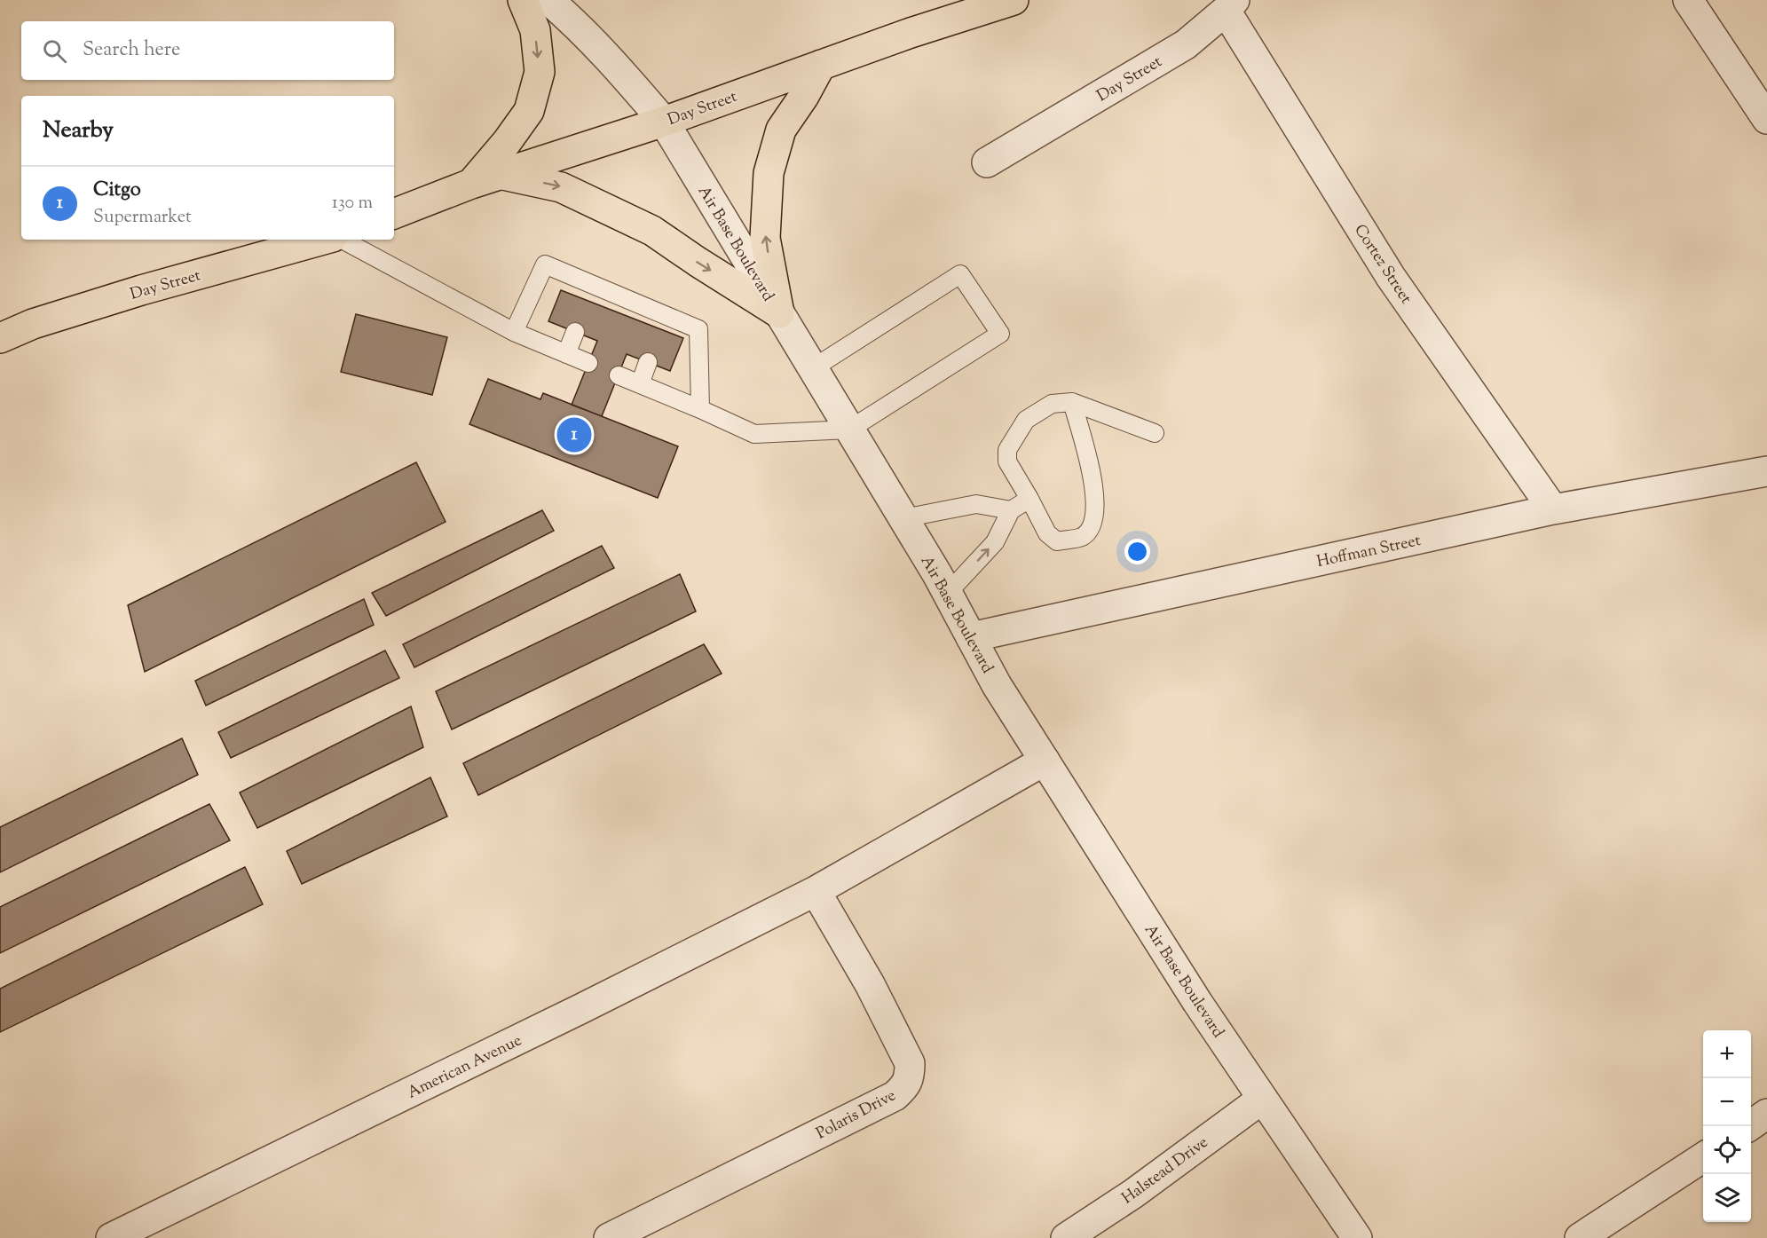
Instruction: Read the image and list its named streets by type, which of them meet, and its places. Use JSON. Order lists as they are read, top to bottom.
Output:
{
  "streets": {
    "main road": ["Day Street"],
    "street": [
      "Air Base Boulevard",
      "Cortez Street",
      "Hoffman Street",
      "American Avenue",
      "Polaris Drive",
      "Halstead Drive"
    ]
  },
  "crossings": [
    ["Day Street", "Air Base Boulevard"],
    ["Day Street", "Cortez Street"],
    ["Air Base Boulevard", "Hoffman Street"],
    ["Air Base Boulevard", "American Avenue"],
    ["Air Base Boulevard", "Halstead Drive"],
    ["Cortez Street", "Hoffman Street"],
    ["American Avenue", "Polaris Drive"]
  ],
  "page": {
    "search": "Search here",
    "heading": "Nearby",
    "list": [
      {
        "mark": "1",
        "name": "Citgo",
        "note": "Supermarket",
        "value": "130 m"
      }
    ],
    "pins": "1",
    "map_buttons": ["+", "−"]
  }
}
